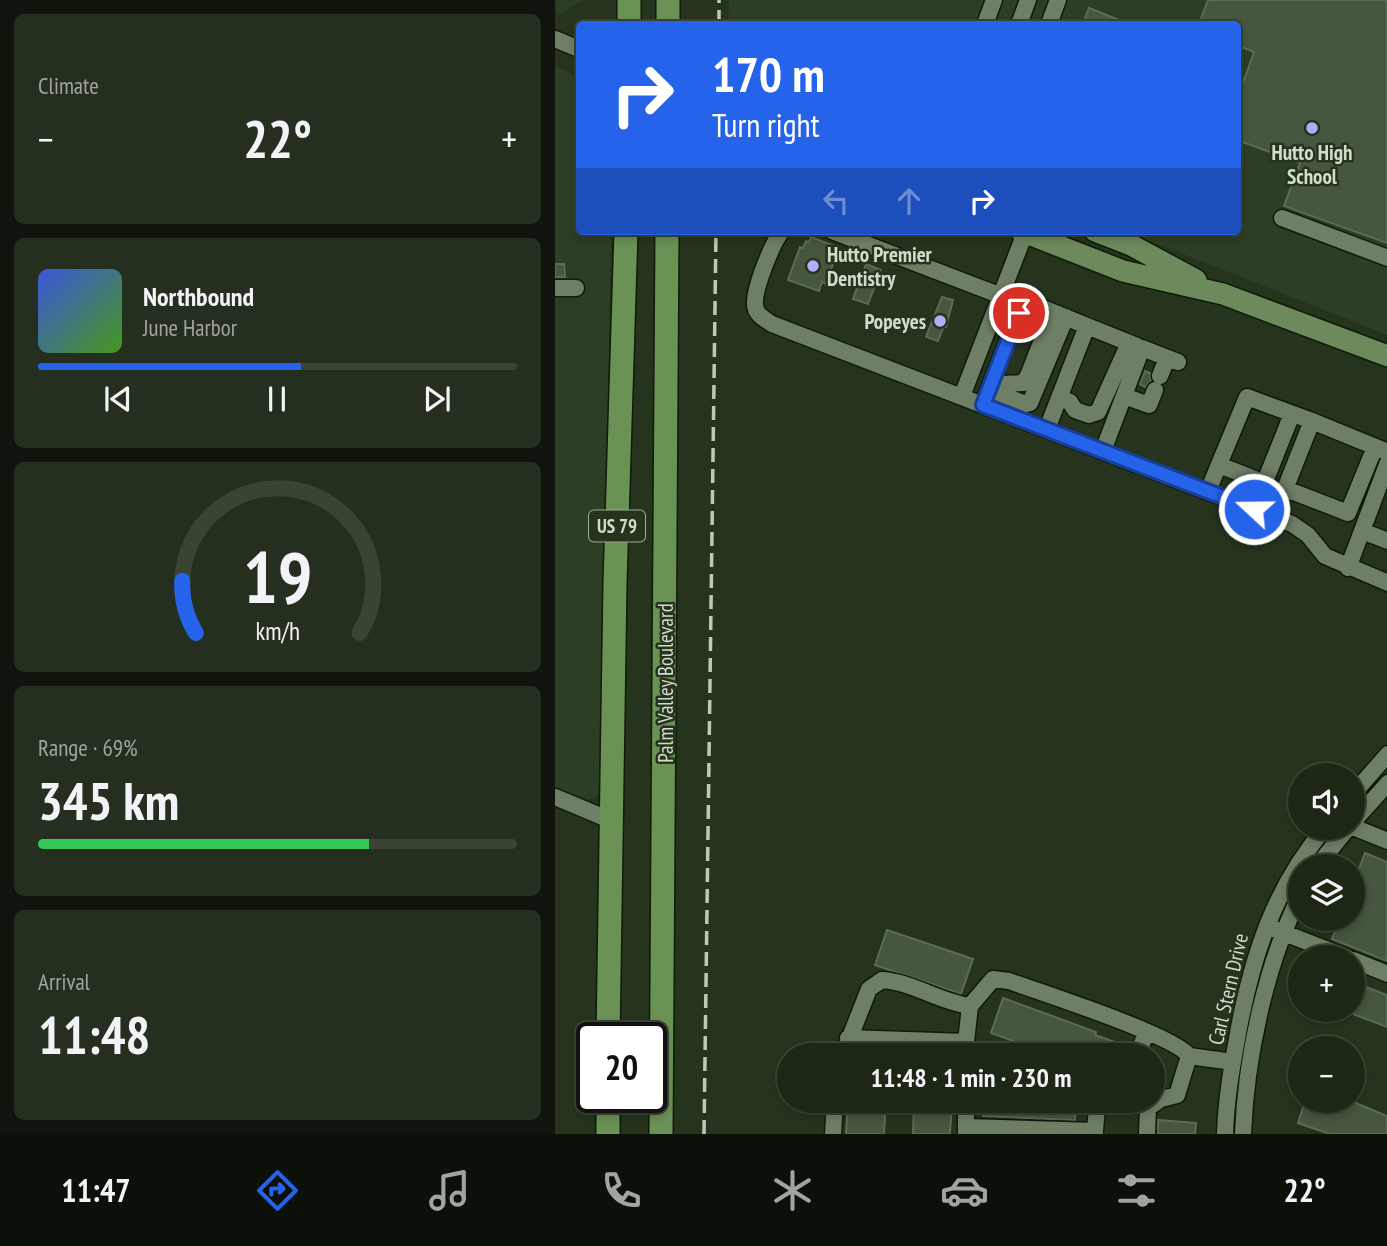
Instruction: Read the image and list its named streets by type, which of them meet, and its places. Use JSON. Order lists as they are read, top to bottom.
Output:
{
  "streets": {
    "highway": ["US 79", "Palm Valley Boulevard"],
    "street": ["Carl Stern Drive"]
  },
  "places": ["Hutto High School", "Hutto Premier Dentistry", "Popeyes"],
  "page": {
    "tile": [
      "Climate",
      ["Range · 69%", "345 km"],
      ["Arrival", "11:48"]
    ],
    "turn": ["170 m", "Turn right"],
    "heat": ["−", "22°", "+"],
    "song": ["Northbound", "June Harbor"],
    "map_buttons": ["+", "−"],
    "limit": "20",
    "trip": "11:48 · 1 min · 230 m",
    "tabs": ["11:47", "22°"],
    "gauge": ["19", "km/h"]
  }
}
